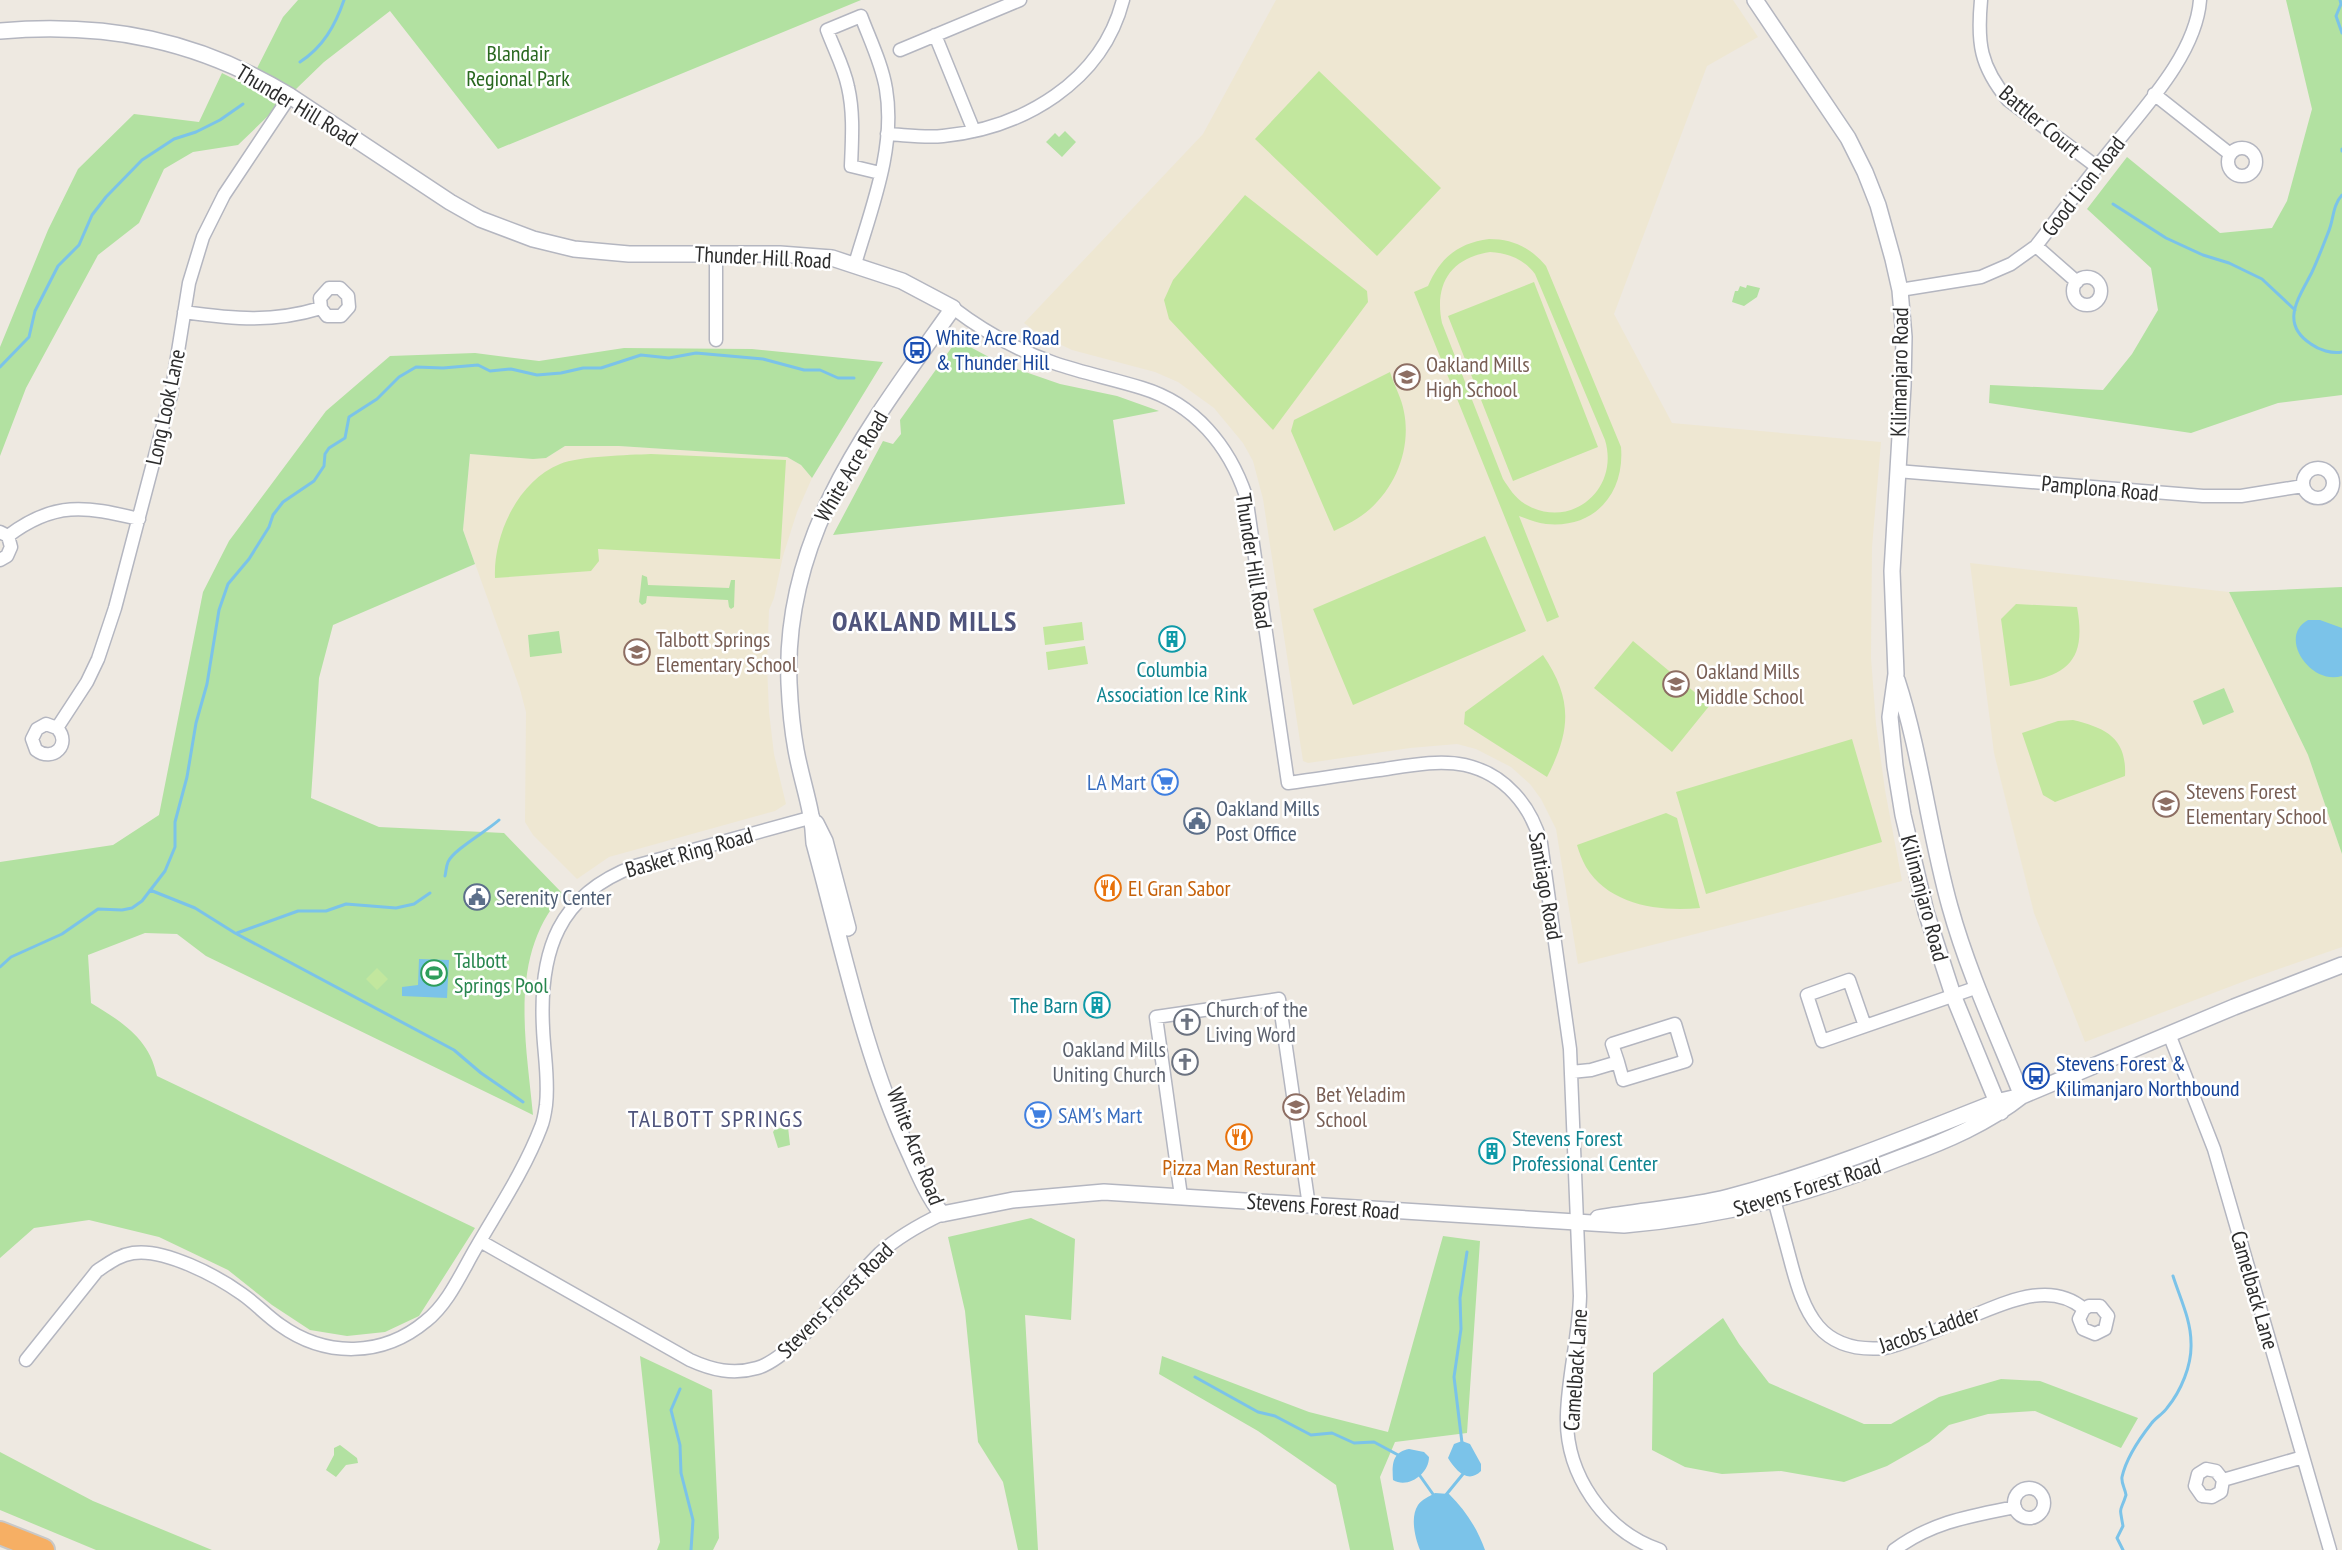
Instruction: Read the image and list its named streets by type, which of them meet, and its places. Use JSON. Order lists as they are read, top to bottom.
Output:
{
  "streets": {
    "street": [
      "Thunder Hill Road",
      "Battler Court",
      "Good Lion Road",
      "Kilimanjaro Road",
      "Long Look Lane",
      "White Acre Road",
      "Pamplona Road",
      "Basket Ring Road",
      "Santiago Road",
      "Stevens Forest Road",
      "Camelback Lane",
      "Jacobs Ladder"
    ]
  },
  "crossings": [
    ["Thunder Hill Road", "Long Look Lane"],
    ["Thunder Hill Road", "White Acre Road"],
    ["Thunder Hill Road", "Santiago Road"],
    ["Battler Court", "Good Lion Road"],
    ["Good Lion Road", "Kilimanjaro Road"],
    ["Kilimanjaro Road", "Pamplona Road"],
    ["Kilimanjaro Road", "Stevens Forest Road"],
    ["White Acre Road", "Basket Ring Road"],
    ["White Acre Road", "Stevens Forest Road"],
    ["Basket Ring Road", "Stevens Forest Road"],
    ["Santiago Road", "Stevens Forest Road"],
    ["Santiago Road", "Camelback Lane"],
    ["Stevens Forest Road", "Camelback Lane"],
    ["Stevens Forest Road", "Jacobs Ladder"]
  ],
  "districts": ["OAKLAND MILLS", "TALBOTT SPRINGS"],
  "parks": ["Blandair Regional Park"],
  "places": {
    "bus stop": ["White Acre Road & Thunder Hill", "Stevens Forest & Kilimanjaro Northbound"],
    "school or university": [
      "Oakland Mills High School",
      "Talbott Springs Elementary School",
      "Oakland Mills Middle School",
      "Stevens Forest Elementary School",
      "Bet Yeladim School"
    ],
    "building": ["Columbia Association Ice Rink", "The Barn", "Stevens Forest Professional Center"],
    "supermarket": ["LA Mart", "SAM's Mart"],
    "public building": ["Oakland Mills Post Office", "Serenity Center"],
    "restaurant": ["El Gran Sabor", "Pizza Man Resturant"],
    "sports": ["Talbott Springs Pool"],
    "church": ["Church of the Living Word", "Oakland Mills Uniting Church"]
  }
}
